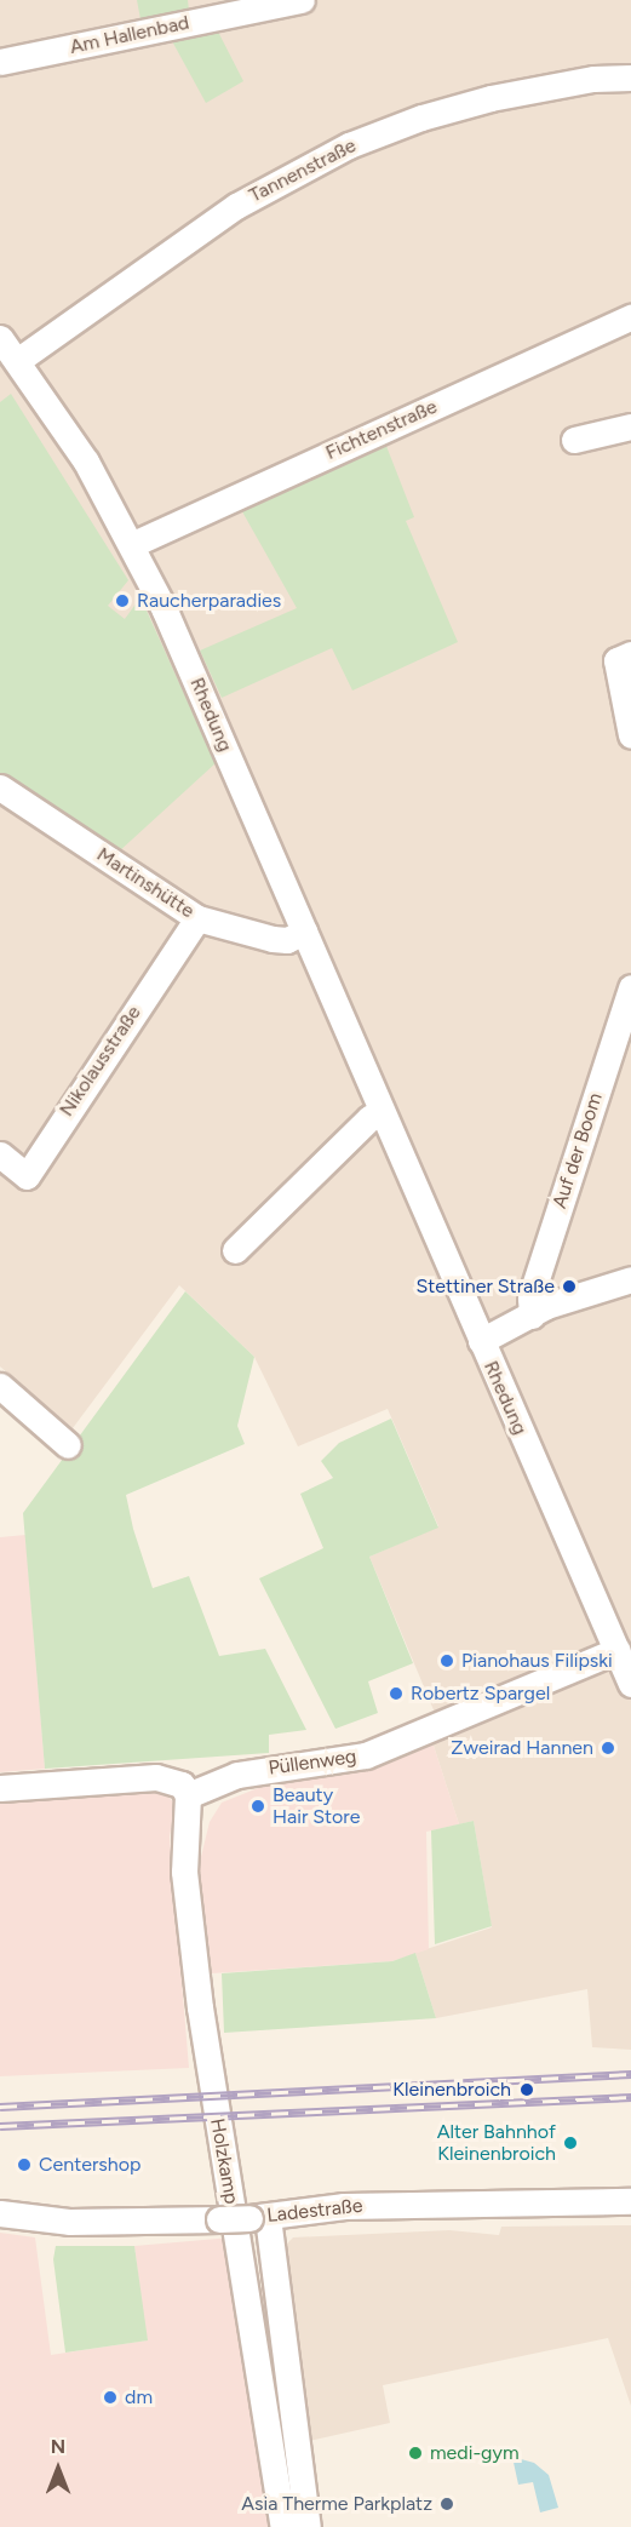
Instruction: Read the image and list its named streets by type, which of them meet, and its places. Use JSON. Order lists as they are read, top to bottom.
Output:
{
  "streets": {
    "street": [
      "Am Hallenbad",
      "Tannenstraße",
      "Fichtenstraße",
      "Rhedung",
      "Martinshütte",
      "Nikolausstraße",
      "Auf der Boom",
      "Püllenweg",
      "Holzkamp",
      "Ladestraße"
    ]
  },
  "crossings": [
    ["Tannenstraße", "Rhedung"],
    ["Fichtenstraße", "Rhedung"],
    ["Rhedung", "Martinshütte"],
    ["Rhedung", "Püllenweg"],
    ["Martinshütte", "Nikolausstraße"],
    ["Püllenweg", "Holzkamp"],
    ["Holzkamp", "Ladestraße"]
  ],
  "places": [
    "Raucherparadies",
    "Stettiner Straße",
    "Pianohaus Filipski",
    "Robertz Spargel",
    "Zweirad Hannen",
    "Beauty Hair Store",
    "Kleinenbroich",
    "Alter Bahnhof Kleinenbroich",
    "Centershop",
    "dm",
    "medi-gym",
    "Asia Therme Parkplatz"
  ],
  "north": "top"
}
